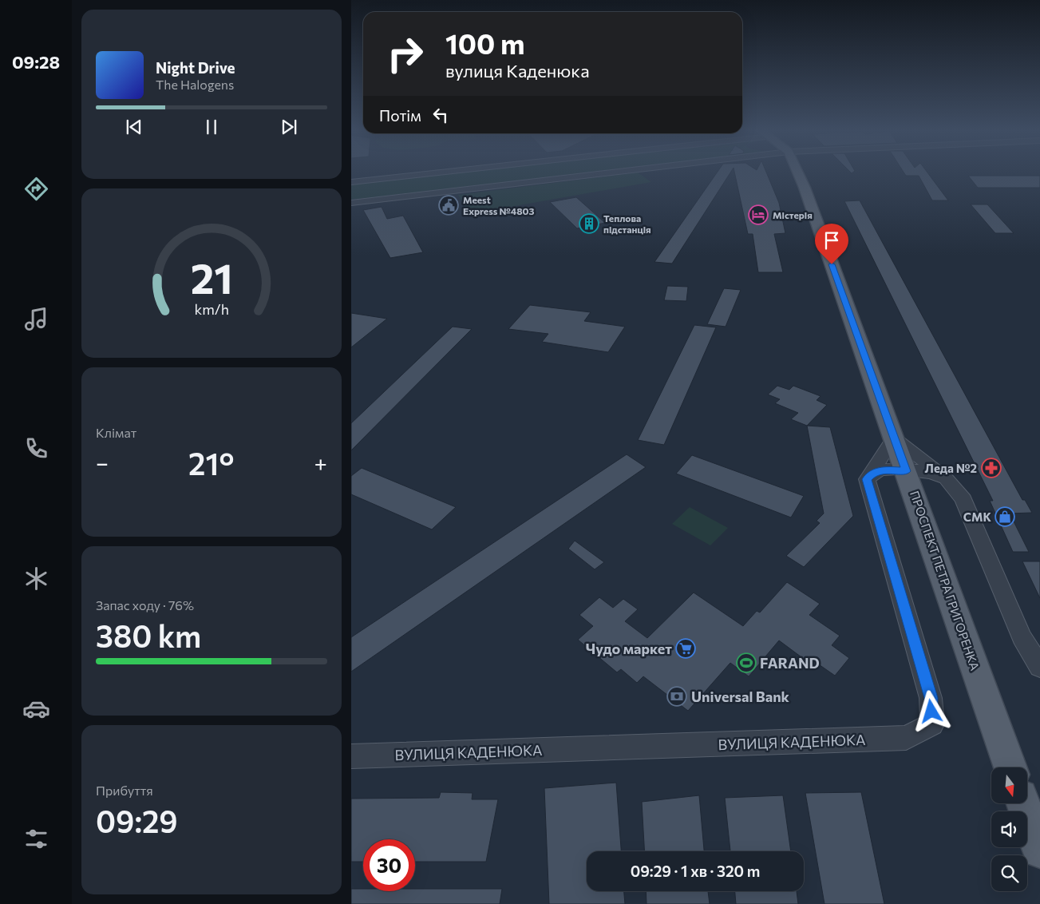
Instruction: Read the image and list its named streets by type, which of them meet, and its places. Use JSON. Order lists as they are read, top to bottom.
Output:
{
  "streets": {
    "main road": ["ПРОСПЕКТ ПЕТРА ГРИГОРЕНКА"],
    "street": ["ВУЛИЦЯ КАДЕНЮКА"]
  },
  "places": {
    "public building": ["Meest Express №4803"],
    "hotel": ["Містерія"],
    "building": ["Теплова підстанція"],
    "pharmacy": ["Леда №2"],
    "shop": ["СМК"],
    "supermarket": ["Чудо маркет"],
    "sports": ["FARAND"],
    "bank": ["Universal Bank"]
  },
  "north": "bottom",
  "page": {
    "tabs": "09:28",
    "turn": ["100 m", "вулиця Каденюка"],
    "song": ["Night Drive", "The Halogens"],
    "then": "Потім",
    "tile": [
      "Клімат",
      ["Запас ходу · 76%", "380 km"],
      ["Прибуття", "09:29"]
    ],
    "heat": ["−", "21°", "+"],
    "limit": "30",
    "trip": "09:29 · 1 хв · 320 m",
    "gauge": ["21", "km/h"]
  }
}
